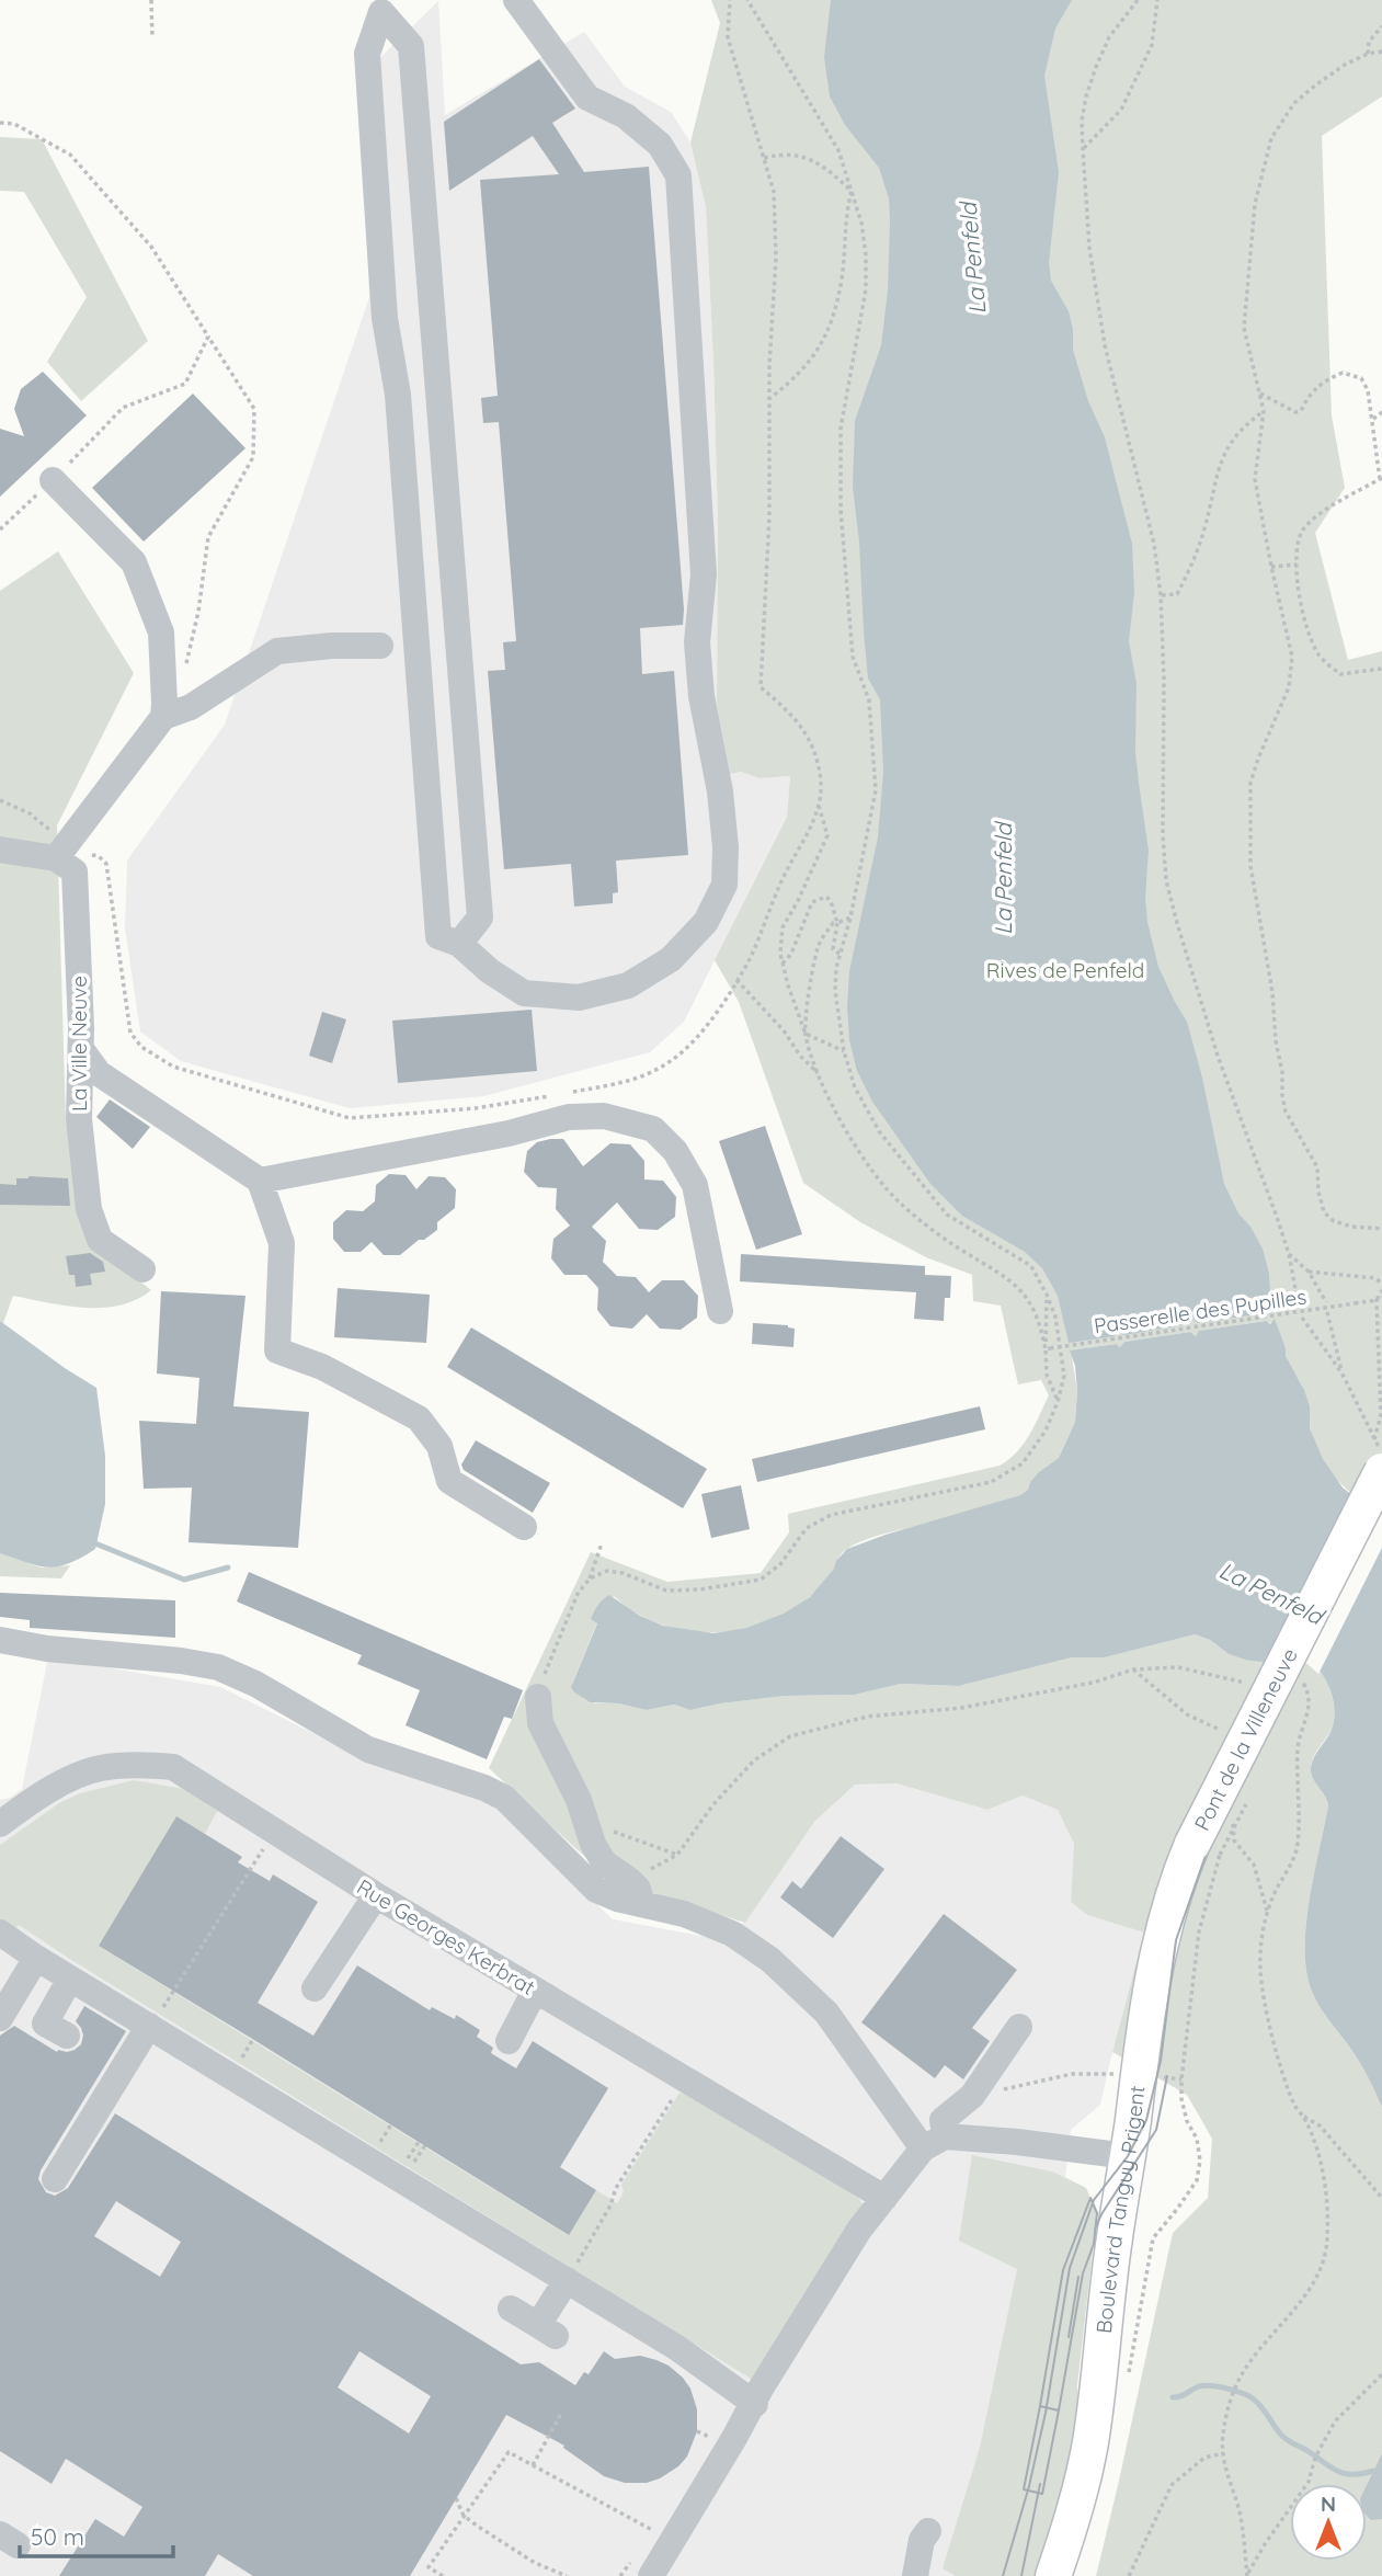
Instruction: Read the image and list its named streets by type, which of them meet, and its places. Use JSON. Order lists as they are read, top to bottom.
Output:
{
  "streets": {
    "main road": ["Pont de la Villeneuve", "Boulevard Tanguy Prigent"],
    "street": ["La Ville Neuve", "Rue Georges Kerbrat"],
    "path": ["Passerelle des Pupilles"]
  },
  "crossings": [
    ["Pont de la Villeneuve", "Boulevard Tanguy Prigent"]
  ],
  "water": ["La Penfeld"],
  "parks": ["Rives de Penfeld"],
  "scale_bar": "50 m",
  "north": "top"
}
